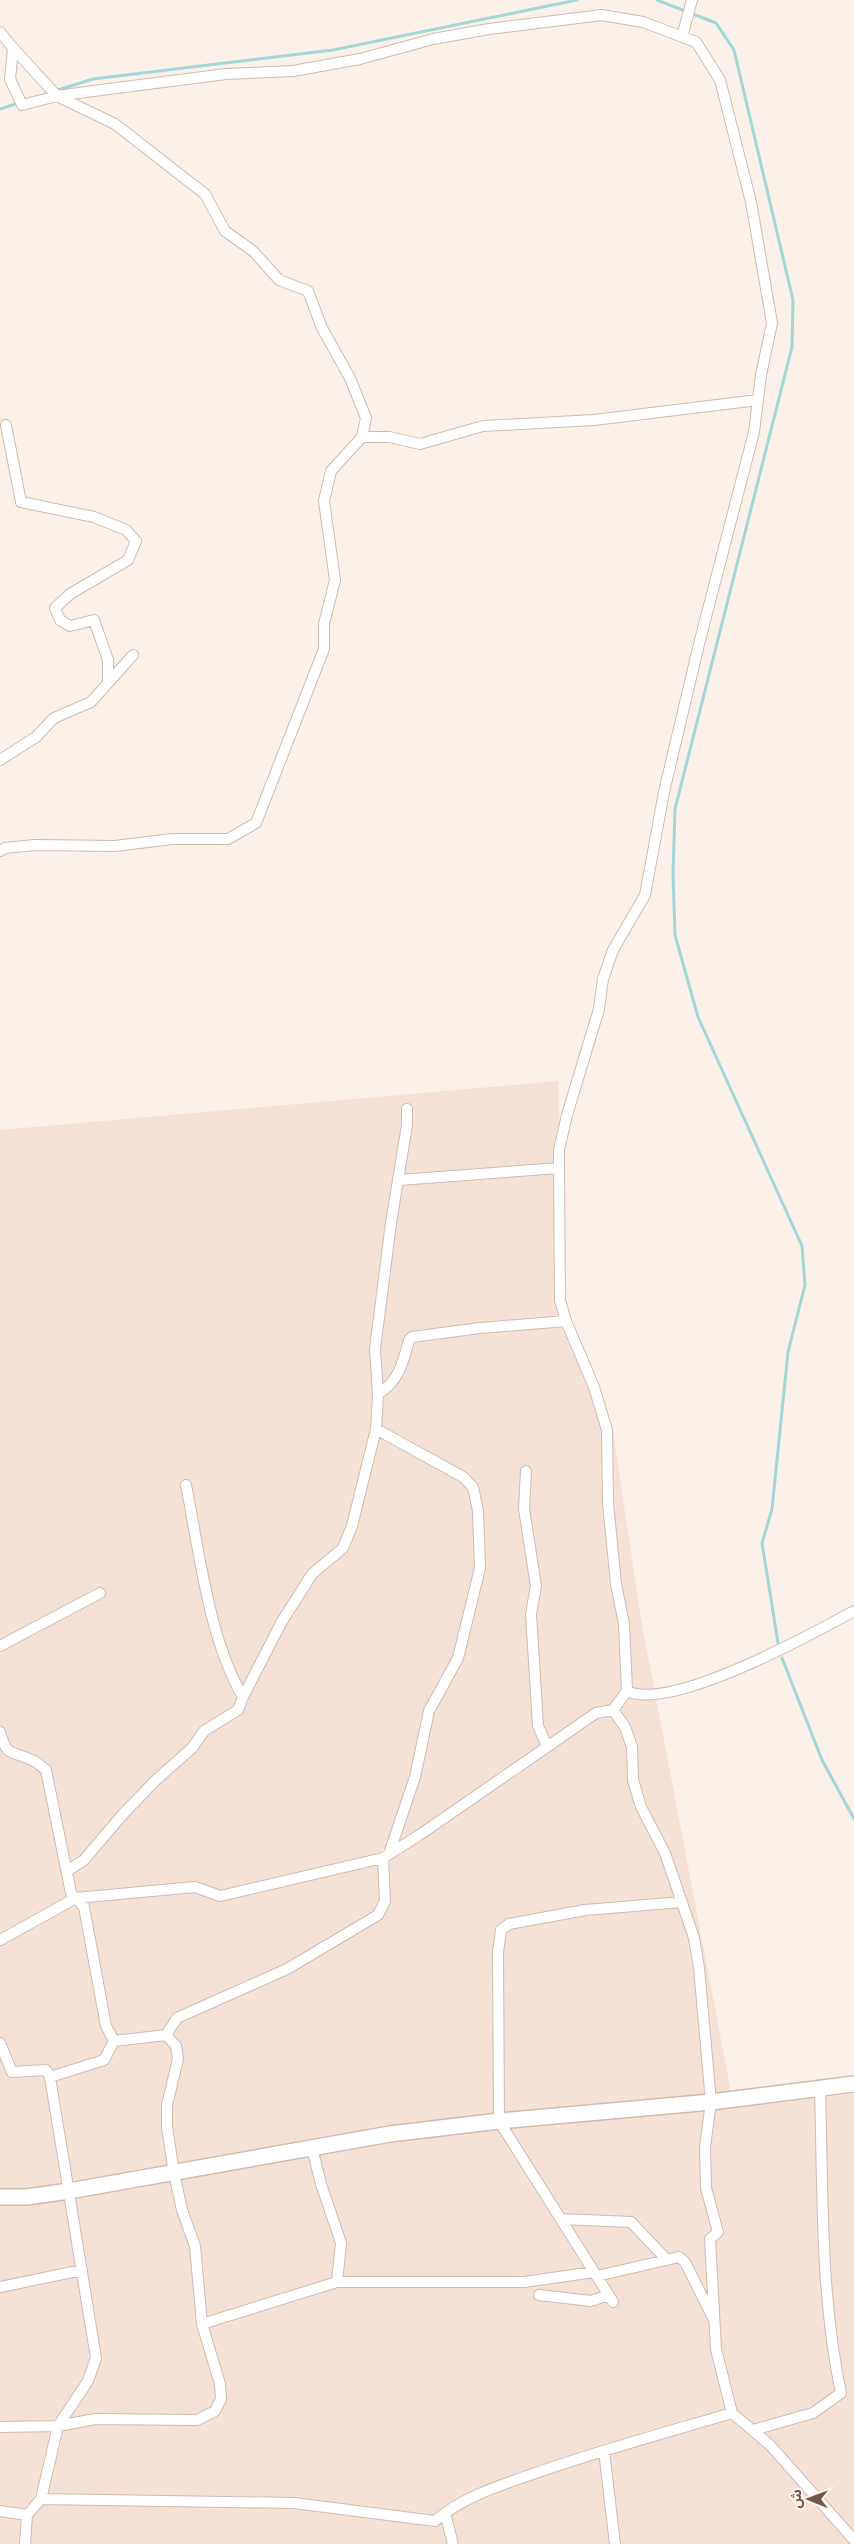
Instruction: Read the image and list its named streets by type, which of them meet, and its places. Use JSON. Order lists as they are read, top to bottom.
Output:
{
  "north": "left"
}
